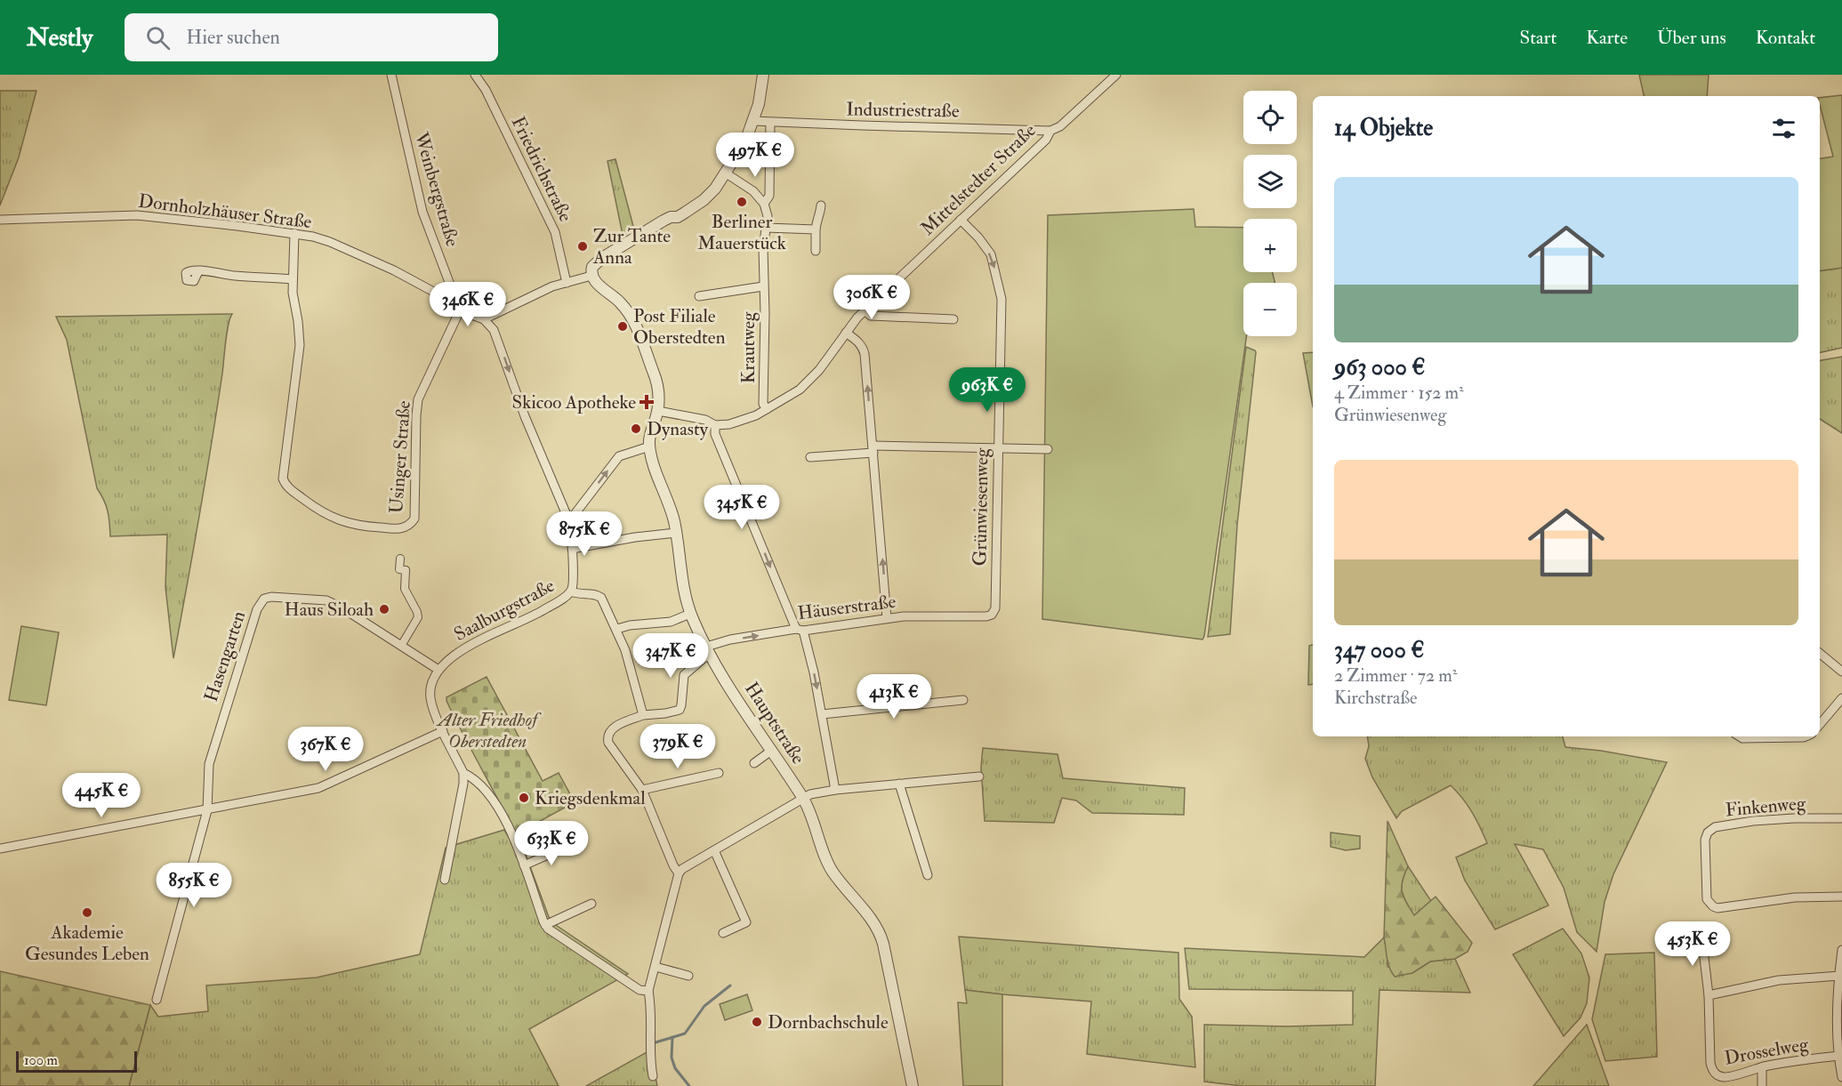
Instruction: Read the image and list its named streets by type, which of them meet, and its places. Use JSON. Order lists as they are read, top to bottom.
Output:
{
  "streets": {
    "street": [
      "Industriestraße",
      "Friedrichstraße",
      "Mittelstedter Straße",
      "Weinbergstraße",
      "Dornholzhäuser Straße",
      "Krautweg",
      "Usinger Straße",
      "Grünwiesenweg",
      "Häuserstraße",
      "Saalburgstraße",
      "Hasengarten",
      "Hauptstraße",
      "Finkenweg",
      "Drosselweg"
    ]
  },
  "crossings": [
    ["Industriestraße", "Mittelstedter Straße"],
    ["Industriestraße", "Krautweg"],
    ["Mittelstedter Straße", "Krautweg"],
    ["Mittelstedter Straße", "Grünwiesenweg"],
    ["Mittelstedter Straße", "Hauptstraße"],
    ["Weinbergstraße", "Dornholzhäuser Straße"],
    ["Weinbergstraße", "Usinger Straße"],
    ["Dornholzhäuser Straße", "Usinger Straße"],
    ["Grünwiesenweg", "Häuserstraße"],
    ["Häuserstraße", "Hauptstraße"],
    ["Saalburgstraße", "Hasengarten"]
  ],
  "one_way": ["Grünwiesenweg", "Saalburgstraße"],
  "parks": ["Alter Friedhof Oberstedten"],
  "places": {
    "other": [
      "Berliner Mauerstück",
      "Zur Tante Anna",
      "Post Filiale Oberstedten",
      "Dynasty",
      "Haus Siloah",
      "Kriegsdenkmal",
      "Akademie Gesundes Leben",
      "Dornbachschule"
    ],
    "health": ["Skicoo Apotheke"]
  },
  "scale_bar": "100 m",
  "page": {
    "header": "Nestly",
    "search": "Hier suchen",
    "nav": [
      "Start",
      "Karte",
      "Über uns",
      "Kontakt"
    ],
    "map_buttons": ["+", "−"],
    "heading": "14 Objekte",
    "price": [
      "497K €",
      "306K €",
      "346K €",
      "963K €",
      "345K €",
      "875K €",
      "347K €",
      "413K €",
      "379K €",
      "367K €",
      "445K €",
      "633K €",
      "855K €",
      "453K €"
    ],
    "list": [
      {
        "name": "963 000 €",
        "note": "4 Zimmer · 152 m² · Grünwiesenweg"
      },
      {
        "name": "347 000 €",
        "note": "2 Zimmer · 72 m² · Kirchstraße"
      }
    ],
    "scale": "100 m"
  }
}
